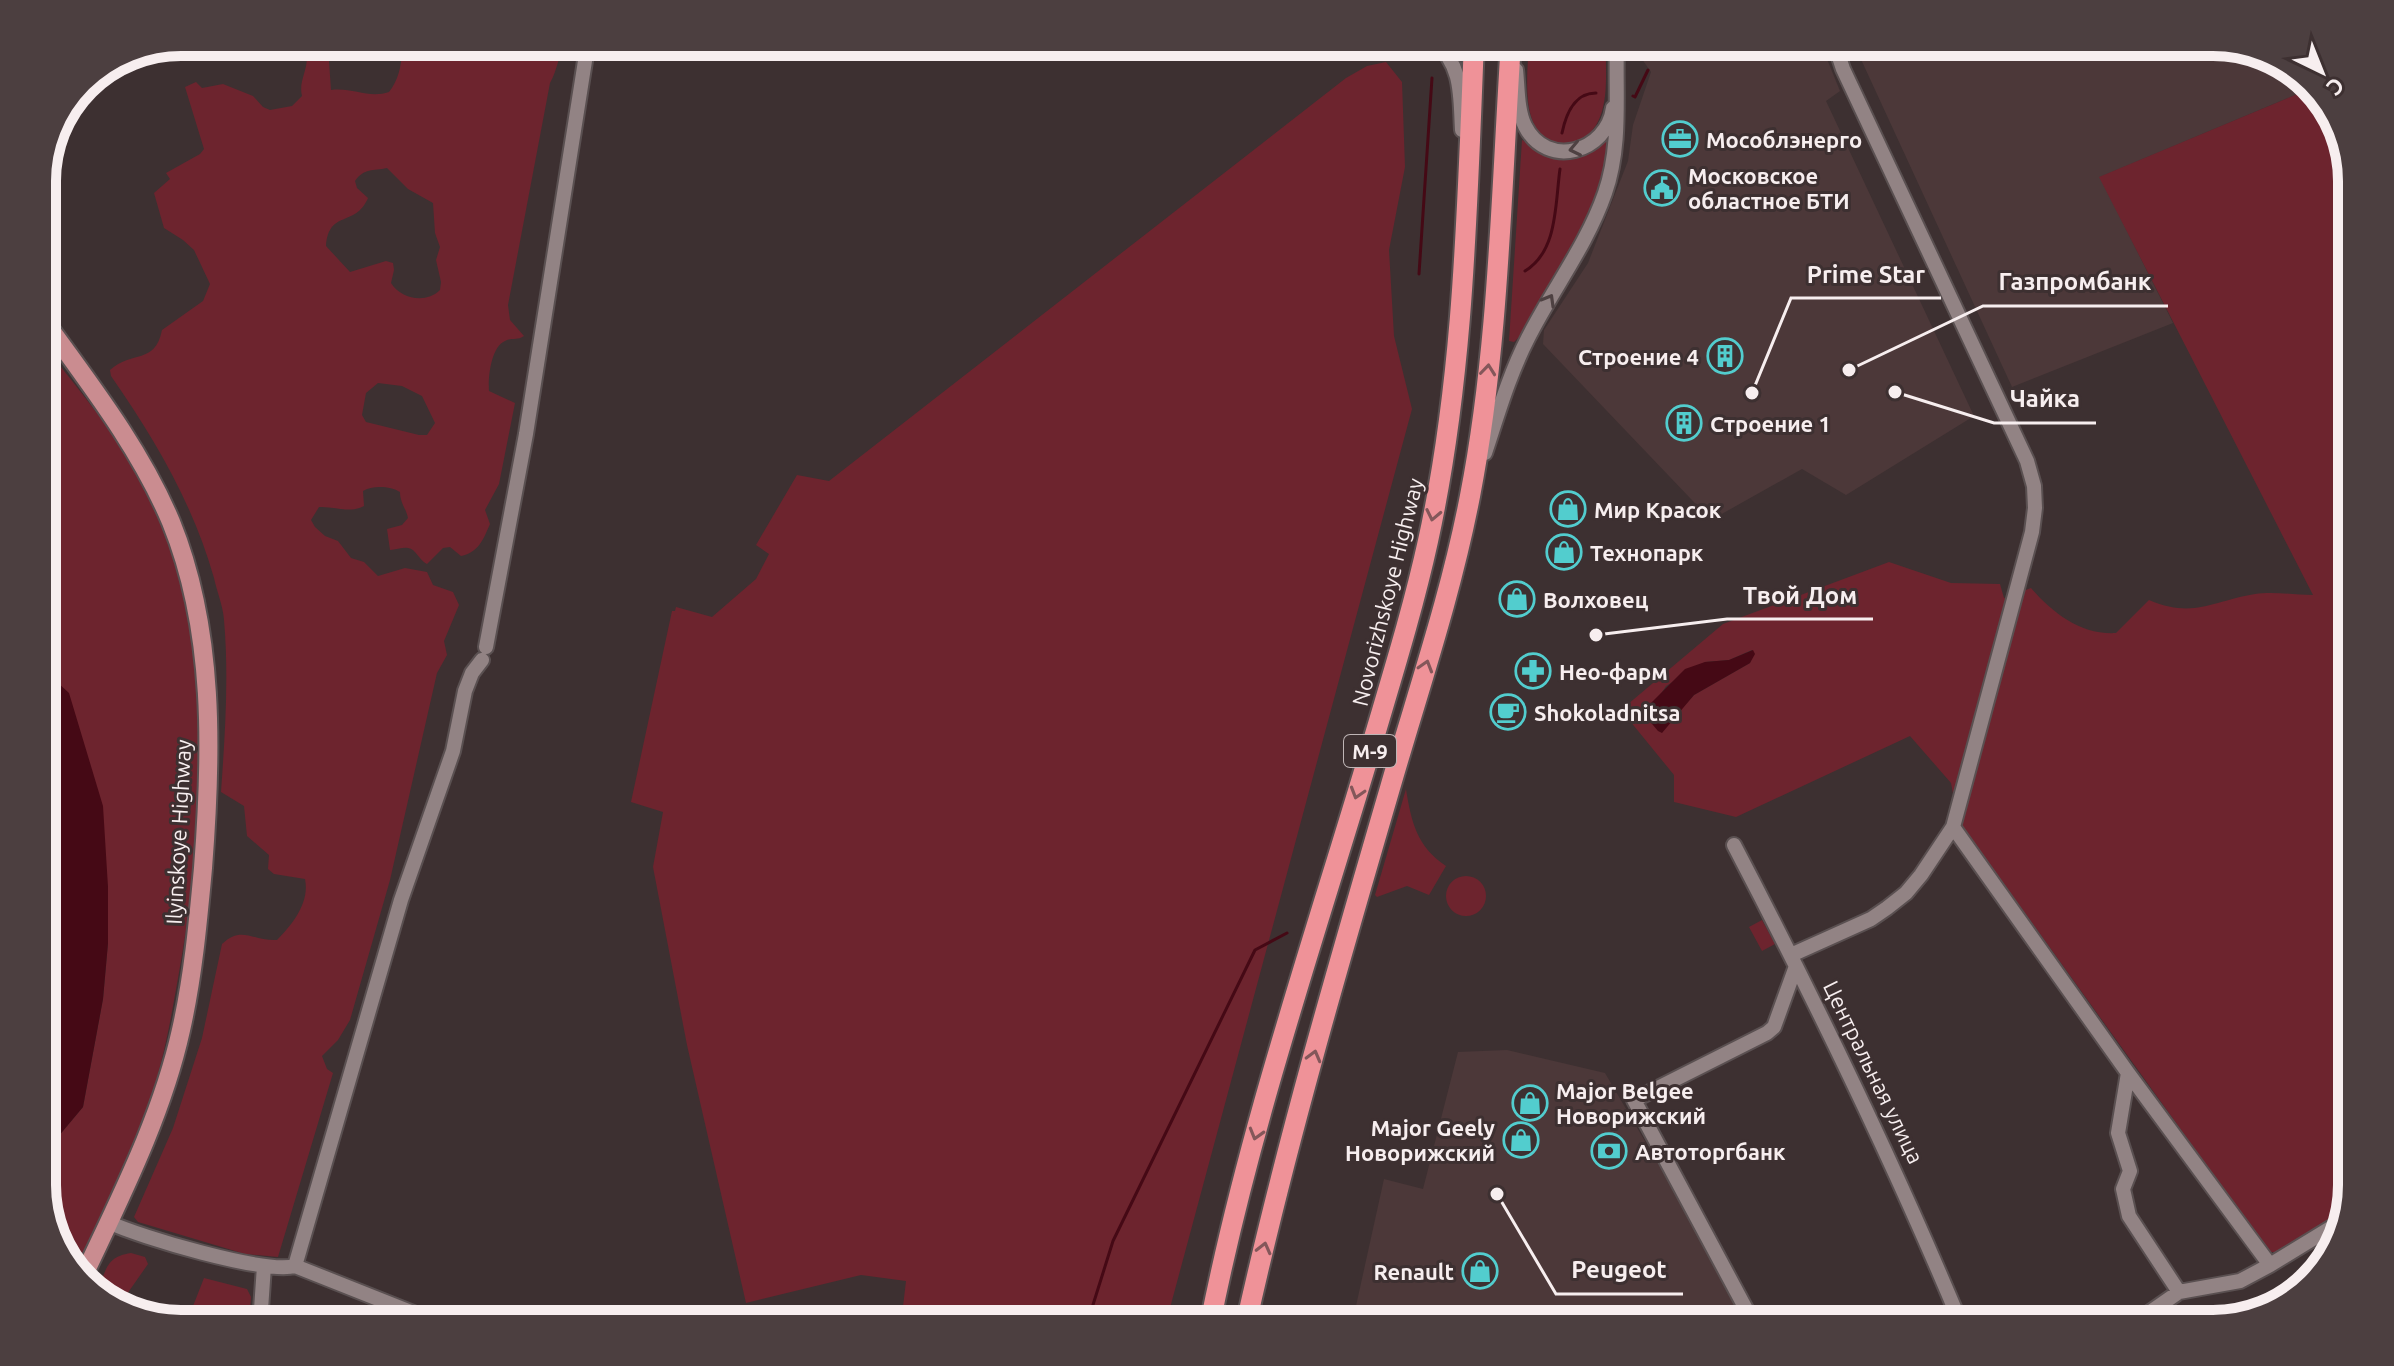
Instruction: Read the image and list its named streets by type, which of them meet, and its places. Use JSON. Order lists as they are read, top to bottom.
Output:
{
  "streets": {
    "highway": ["Novorizhskoye Highway", "М-9"],
    "main road": ["Ilyinskoye Highway"],
    "street": ["Центральная улица"]
  },
  "crossings": [
    ["Novorizhskoye Highway", "М-9"]
  ],
  "places": {
    "office": ["Мособлэнерго"],
    "public building": ["Московское областное БТИ"],
    "building": ["Строение 4", "Строение 1"],
    "other": [
      "Газпромбанк",
      "Чайка",
      "Prime Star",
      "Твой Дом",
      "Peugeot"
    ],
    "shop": [
      "Мир Красок",
      "Технопарк",
      "Волховец",
      "Major Belgee Новорижский",
      "Major Geely Новорижский",
      "Renault"
    ],
    "pharmacy": ["Нео-фарм"],
    "cafe": ["Shokoladnitsa"],
    "bank": ["Автоторгбанк"]
  },
  "north": "bottom right"
}
